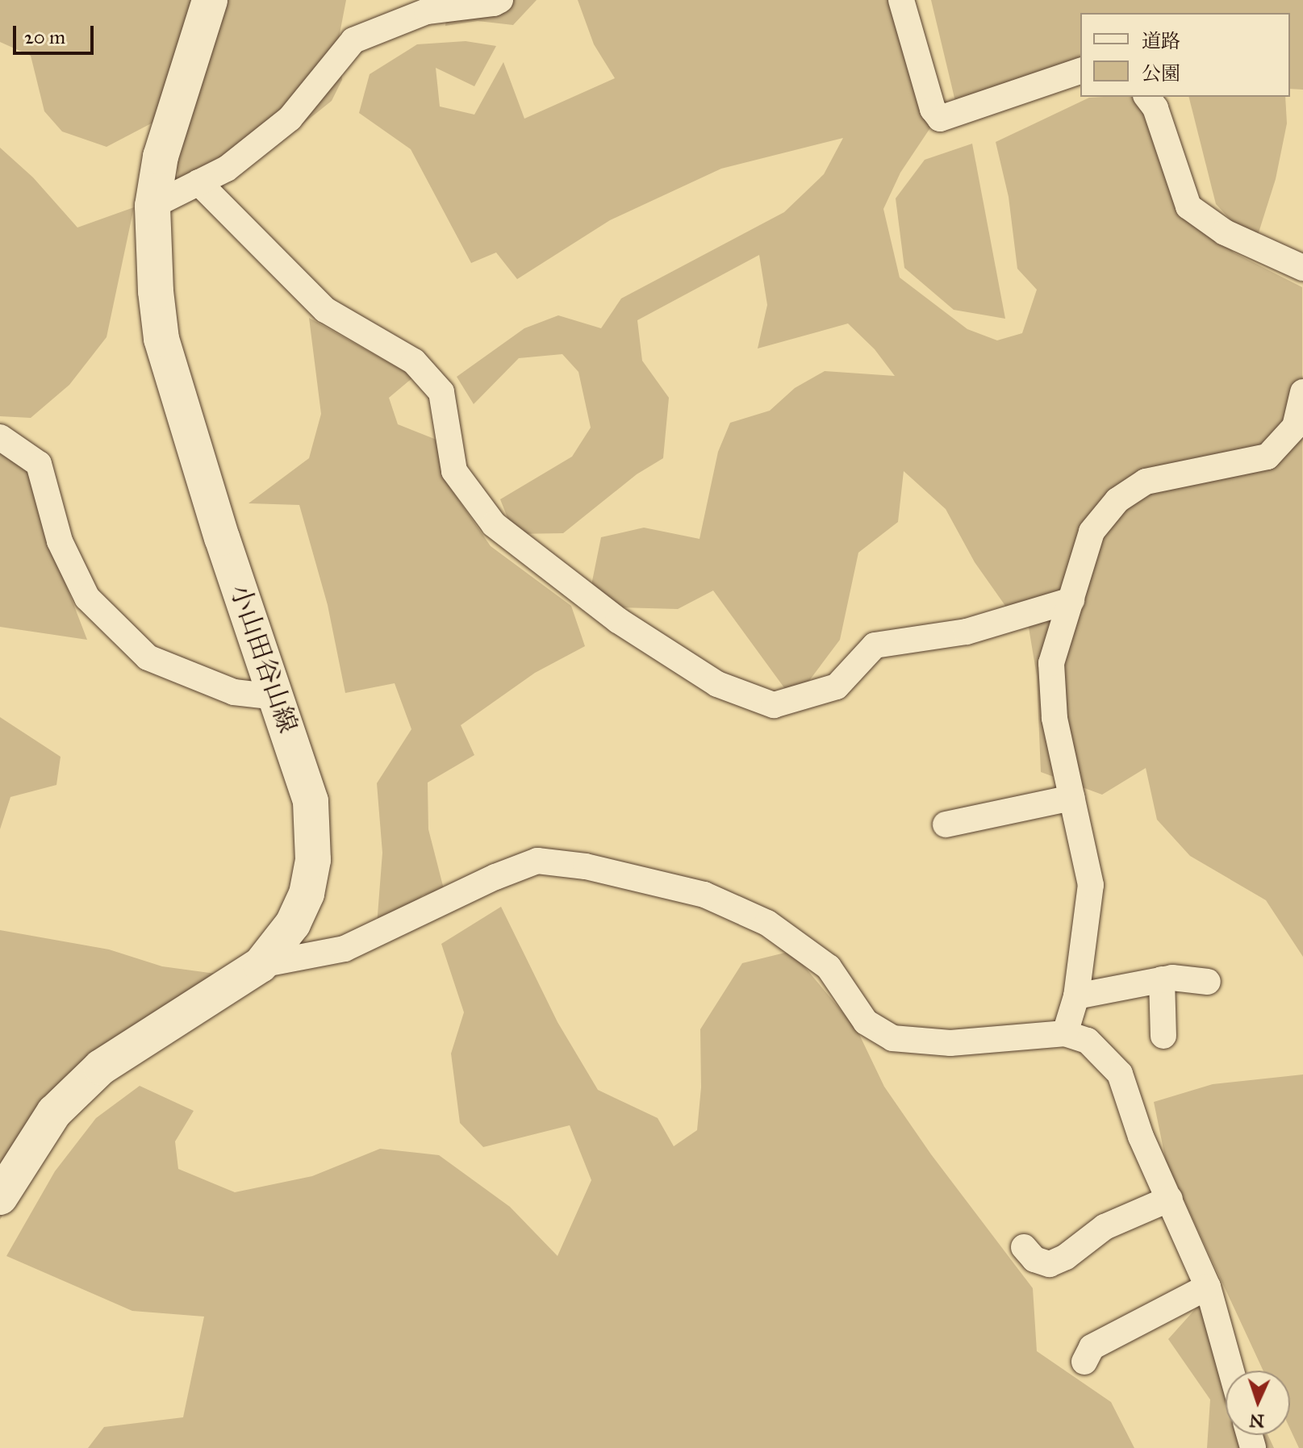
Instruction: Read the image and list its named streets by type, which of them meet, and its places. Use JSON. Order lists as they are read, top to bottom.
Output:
{
  "streets": {
    "main road": ["小山田谷山線"]
  },
  "legend": ["道路", "公園"],
  "scale_bar": "20 m",
  "north": "bottom"
}
